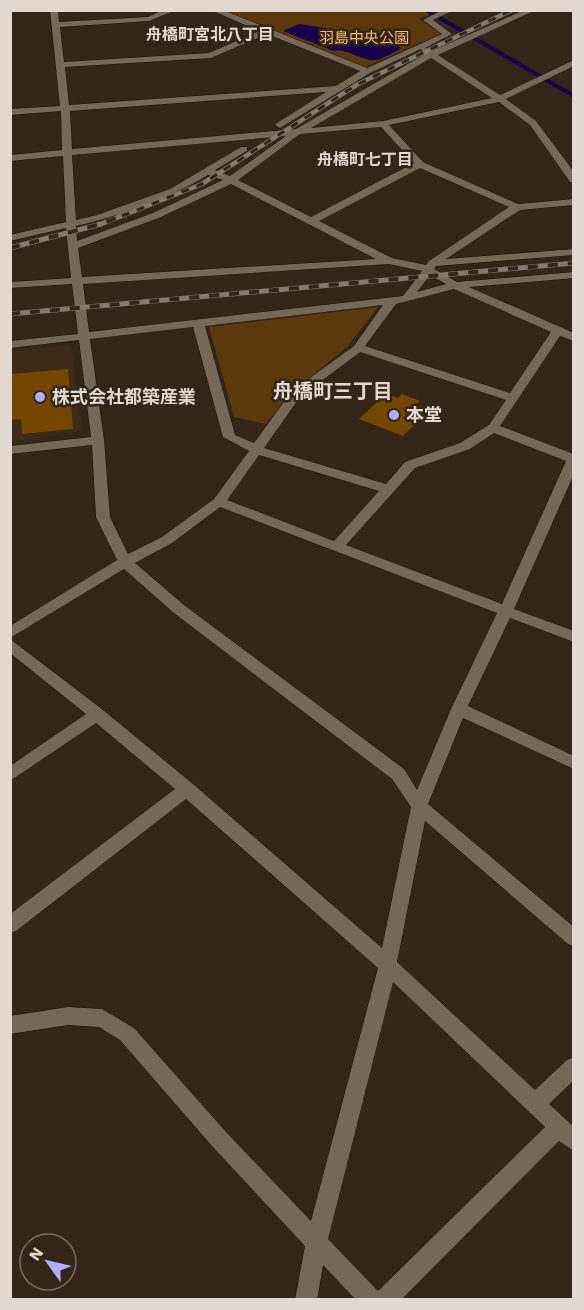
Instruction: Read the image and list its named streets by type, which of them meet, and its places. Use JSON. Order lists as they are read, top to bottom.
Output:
{
  "districts": ["舟橋町宮北八丁目", "舟橋町七丁目", "舟橋町三丁目"],
  "parks": ["羽島中央公園"],
  "places": ["株式会社都築産業", "本堂"],
  "north": "top left"
}
